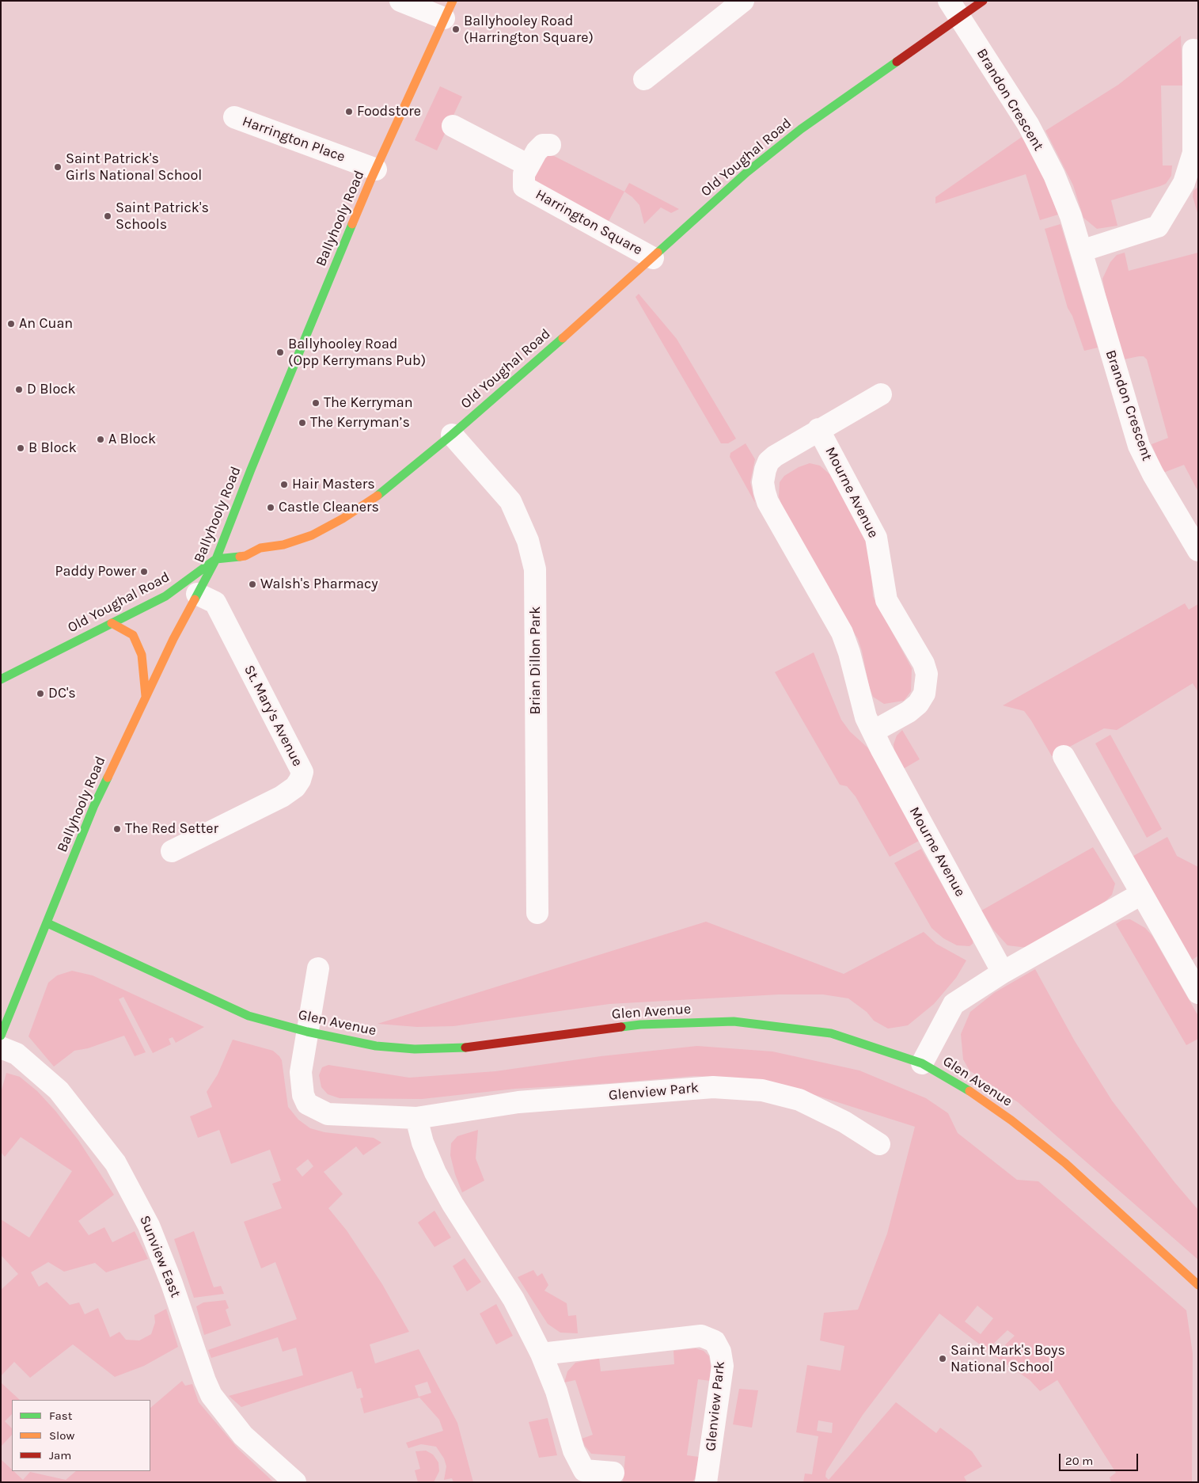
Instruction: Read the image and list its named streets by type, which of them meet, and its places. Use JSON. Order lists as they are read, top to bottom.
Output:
{
  "streets": {
    "street": [
      "Brandon Crescent",
      "Harrington Place",
      "Old Youghal Road",
      "Ballyhooly Road",
      "Harrington Square",
      "Mourne Avenue",
      "Brian Dillon Park",
      "St. Mary's Avenue",
      "Glen Avenue",
      "Glenview Park",
      "Sunview East"
    ]
  },
  "crossings": [
    ["Brandon Crescent", "Old Youghal Road"],
    ["Harrington Place", "Ballyhooly Road"],
    ["Old Youghal Road", "Ballyhooly Road"],
    ["Old Youghal Road", "Harrington Square"],
    ["Old Youghal Road", "Brian Dillon Park"],
    ["Ballyhooly Road", "St. Mary's Avenue"],
    ["Ballyhooly Road", "Glen Avenue"],
    ["Glen Avenue", "Glenview Park"]
  ],
  "places": [
    "Ballyhooley Road (Harrington Square)",
    "Foodstore",
    "Saint Patrick's Girls National School",
    "Saint Patrick's Schools",
    "An Cuan",
    "Ballyhooley Road (Opp Kerrymans Pub)",
    "D Block",
    "The Kerryman",
    "The Kerryman’s",
    "A Block",
    "B Block",
    "Hair Masters",
    "Castle Cleaners",
    "Paddy Power",
    "Walsh's Pharmacy",
    "DC's",
    "The Red Setter",
    "Saint Mark's Boys National School"
  ],
  "legend": ["Fast", "Slow", "Jam"],
  "scale_bar": "20 m"
}
